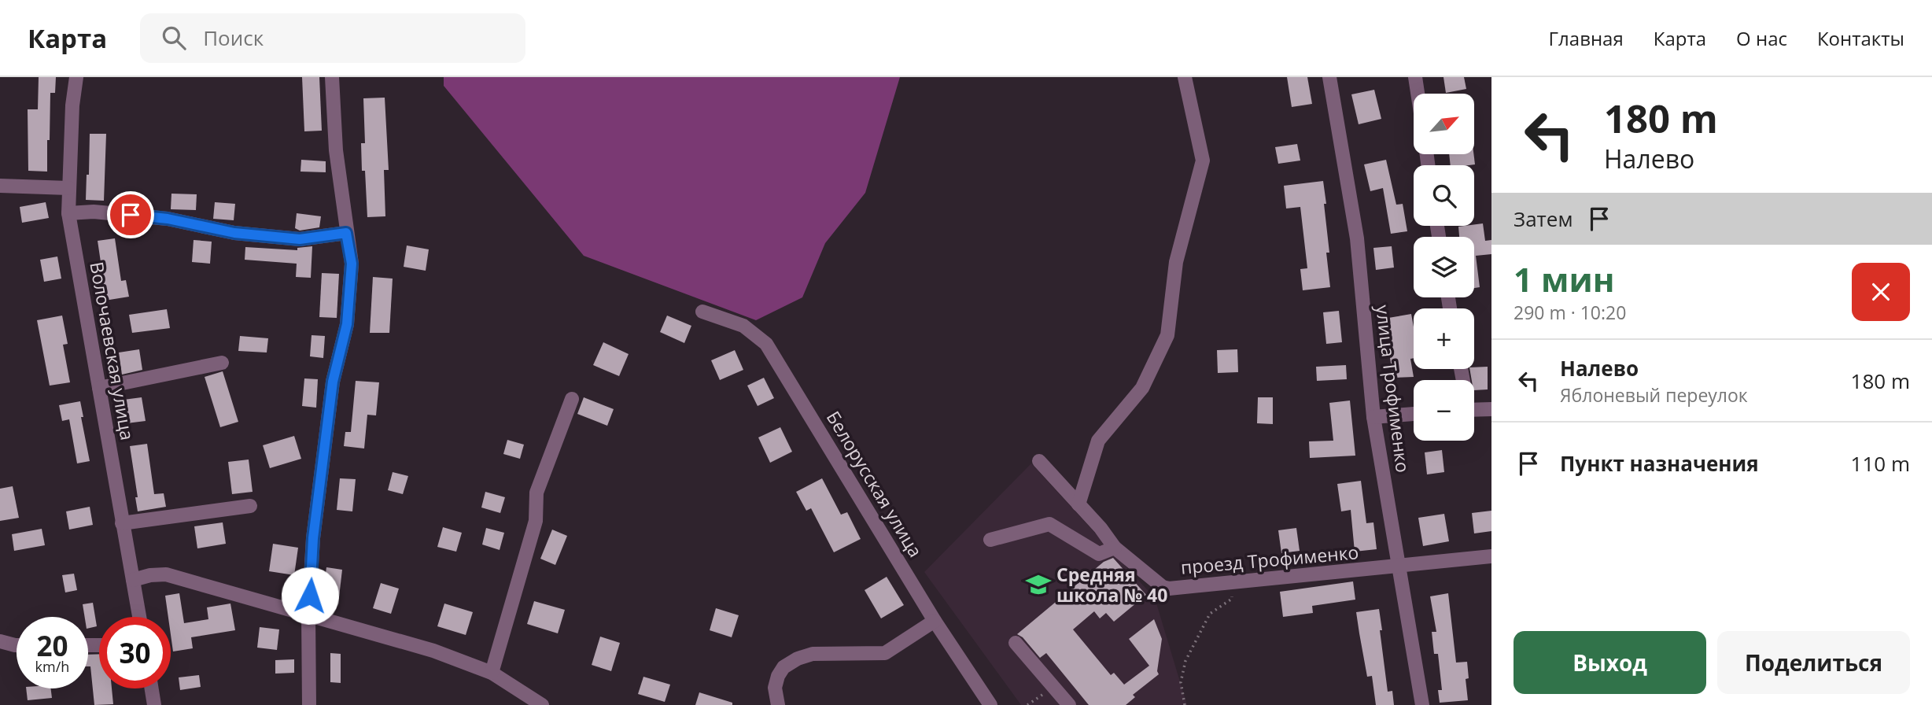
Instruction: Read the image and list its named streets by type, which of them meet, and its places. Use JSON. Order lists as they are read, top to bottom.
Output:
{
  "streets": {
    "street": [
      "Волочаевская улица",
      "улица Трофименко",
      "Белорусская улица",
      "проезд Трофименко"
    ]
  },
  "crossings": [
    ["улица Трофименко", "проезд Трофименко"]
  ],
  "places": {
    "school or university": ["Средняя школа № 40"]
  },
  "north": "top right",
  "page": {
    "header": "Карта",
    "search": "Поиск",
    "nav": [
      "Главная",
      "Карта",
      "О нас",
      "Контакты"
    ],
    "turn": ["180 m", "Налево"],
    "map_buttons": ["+", "−"],
    "then": "Затем",
    "heading": ["1 мин", "290 m · 10:20"],
    "list": [
      {
        "name": "Налево",
        "note": "Яблоневый переулок",
        "value": "180 m"
      },
      {
        "name": "Пункт назначения",
        "value": "110 m"
      }
    ],
    "speed": "20 km/h",
    "limit": "30",
    "buttons": ["Выход", "Поделиться"]
  }
}
